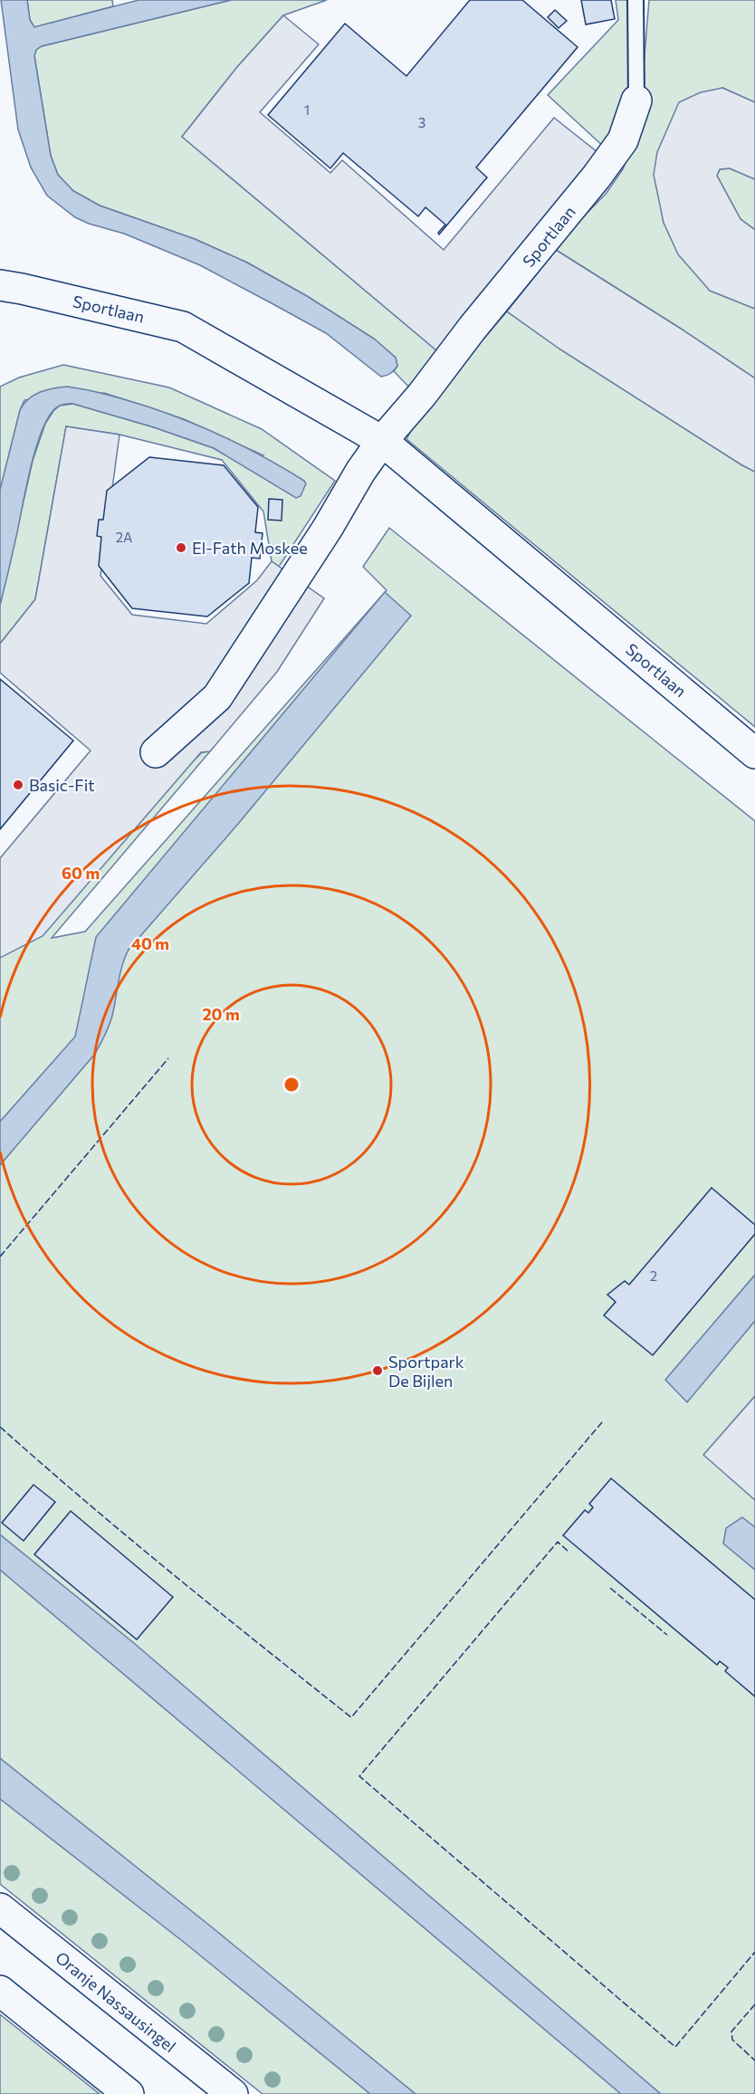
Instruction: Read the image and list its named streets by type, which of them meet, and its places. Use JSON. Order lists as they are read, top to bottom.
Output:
{
  "streets": {
    "street": ["Sportlaan", "Oranje Nassausingel"]
  },
  "places": ["El-Fath Moskee", "Basic-Fit", "Sportpark De Bijlen"],
  "house_numbers": [
    "1",
    "3",
    "2A",
    "2"
  ],
  "rings": ["60 m", "40 m", "20 m"]
}
